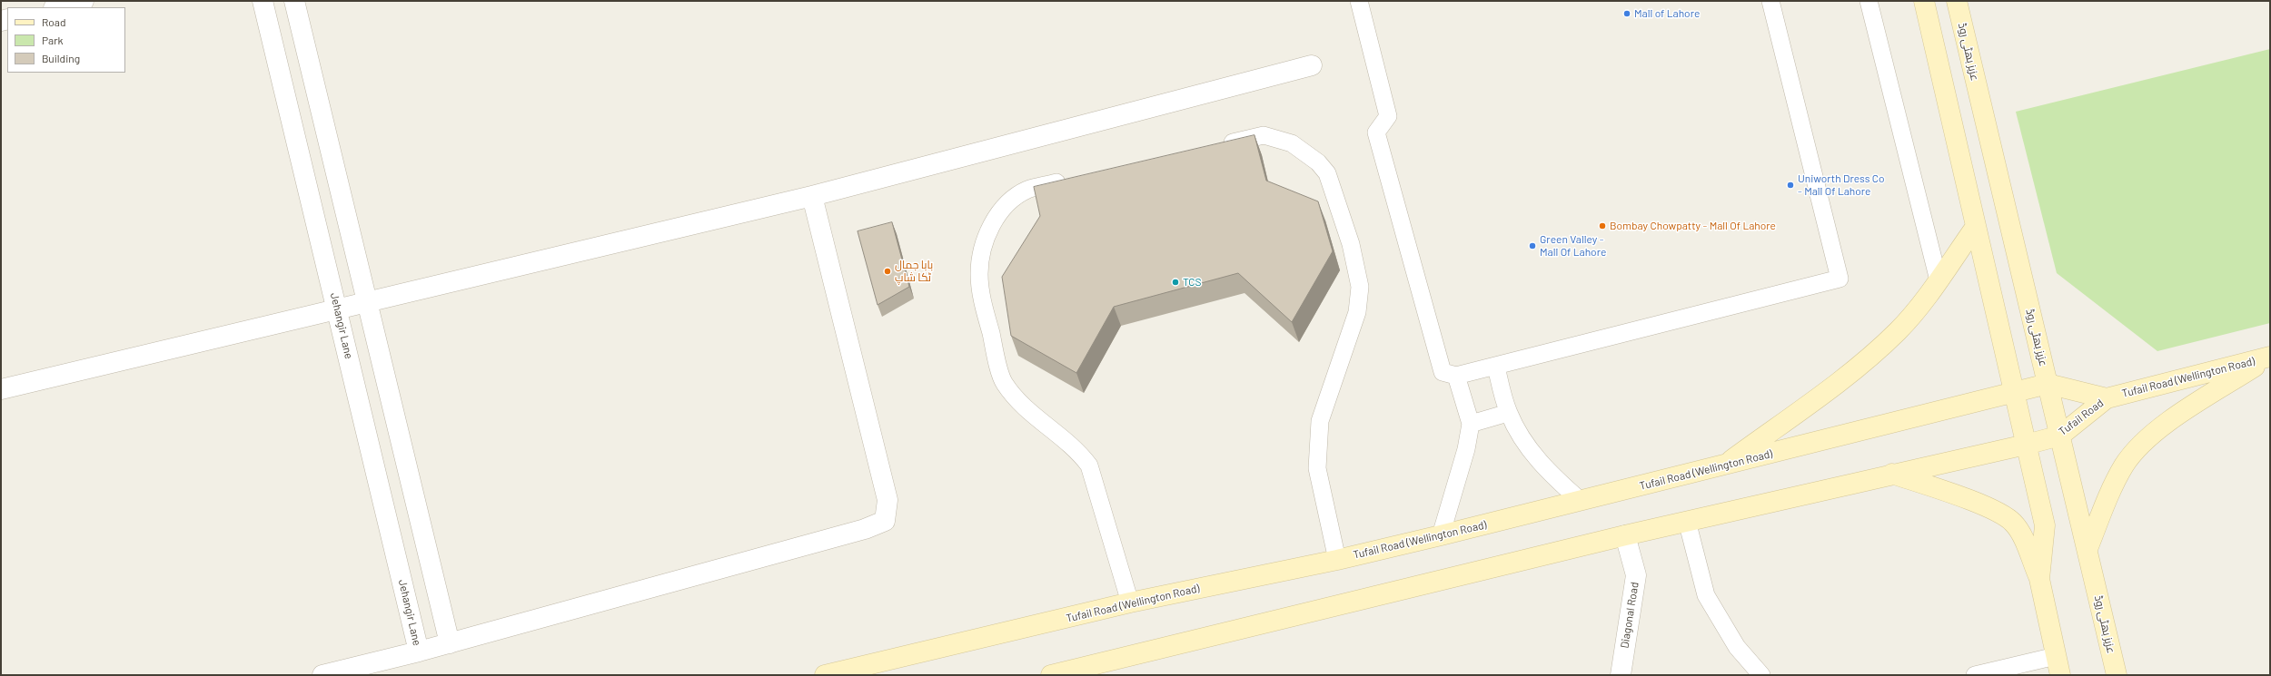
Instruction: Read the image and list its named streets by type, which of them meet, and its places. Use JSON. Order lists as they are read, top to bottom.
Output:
{
  "streets": {
    "main road": ["عزیز بھٹی روڈ", "Tufail Road (Wellington Road)", "Tufail Road"],
    "street": ["Jehangir Lane", "Diagonal Road"]
  },
  "crossings": [
    ["عزیز بھٹی روڈ", "Tufail Road"],
    ["Tufail Road (Wellington Road)", "Tufail Road"]
  ],
  "places": [
    "Mall of Lahore",
    "Uniworth Dress Co - Mall Of Lahore",
    "Bombay Chowpatty - Mall Of Lahore",
    "Green Valley - Mall Of Lahore",
    "بابا جمال ٹکا شاپ",
    "TCS"
  ],
  "legend": ["Road", "Park", "Building"]
}
